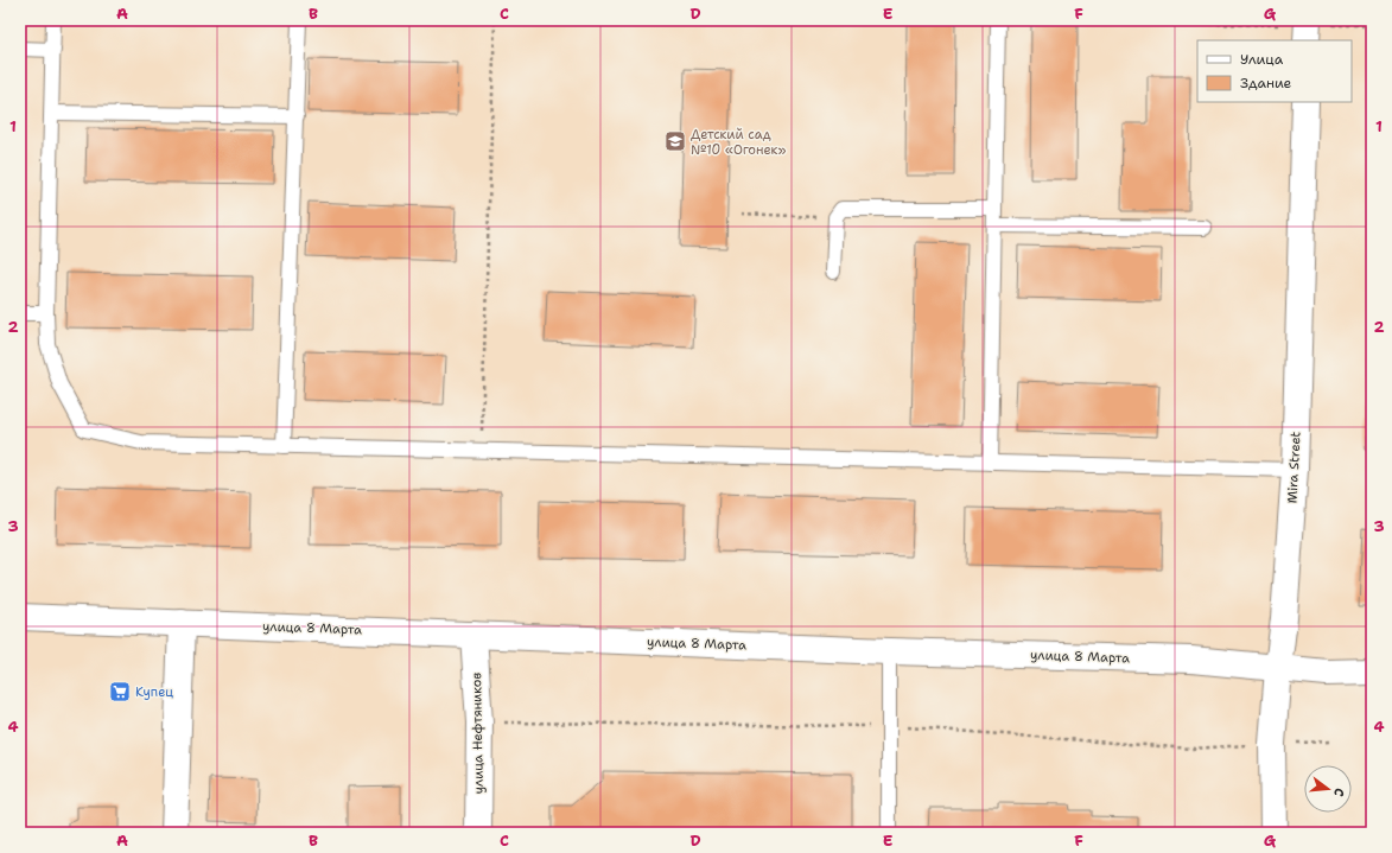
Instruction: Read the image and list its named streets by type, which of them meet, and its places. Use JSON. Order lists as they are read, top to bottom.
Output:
{
  "streets": {
    "street": ["Mira Street", "улица 8 Марта", "улица Нефтяников"]
  },
  "crossings": [
    ["Mira Street", "улица 8 Марта"],
    ["улица 8 Марта", "улица Нефтяников"]
  ],
  "places": {
    "school or university": ["Детский сад №10 «Огонек»"],
    "supermarket": ["Купец"]
  },
  "legend": ["Улица", "Здание"],
  "north": "right",
  "grid": {
    "columns": [
      "A",
      "B",
      "C",
      "D",
      "E",
      "F",
      "G"
    ],
    "rows": [
      "1",
      "2",
      "3",
      "4"
    ]
  }
}
